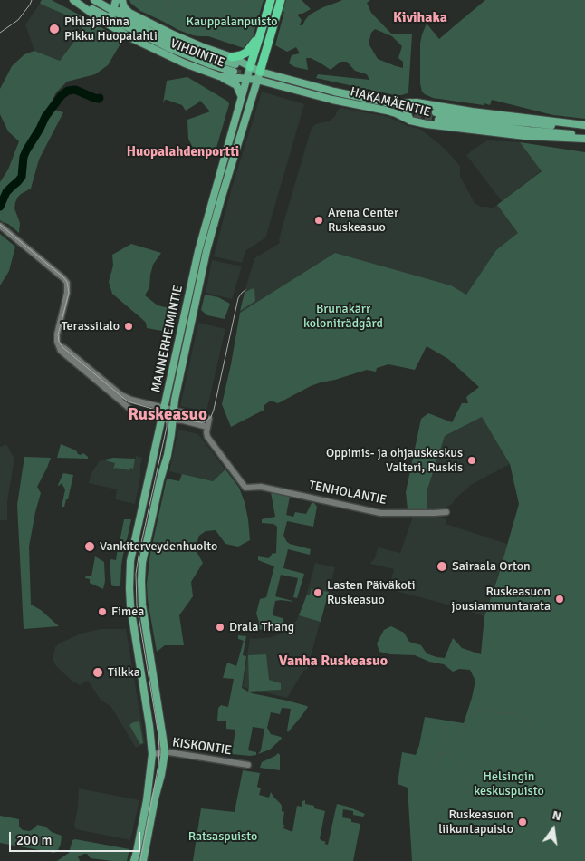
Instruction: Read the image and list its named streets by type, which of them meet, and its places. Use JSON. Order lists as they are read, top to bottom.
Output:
{
  "streets": {
    "main road": ["VIHDINTIE", "HAKAMÄENTIE", "MANNERHEIMINTIE"],
    "street": ["TENHOLANTIE", "KISKONTIE"]
  },
  "crossings": [
    ["VIHDINTIE", "HAKAMÄENTIE"],
    ["VIHDINTIE", "MANNERHEIMINTIE"],
    ["HAKAMÄENTIE", "MANNERHEIMINTIE"],
    ["MANNERHEIMINTIE", "KISKONTIE"]
  ],
  "districts": [
    "Kivihaka",
    "Huopalahdenportti",
    "Ruskeasuo",
    "Vanha Ruskeasuo"
  ],
  "parks": [
    "Kauppalanpuisto",
    "Brunakärr koloniträdgård",
    "Helsingin keskuspuisto",
    "Ratsaspuisto"
  ],
  "places": [
    "Pihlajalinna Pikku Huopalahti",
    "Arena Center Ruskeasuo",
    "Terassitalo",
    "Oppimis- ja ohjauskeskus Valteri, Ruskis",
    "Vankiterveydenhuolto",
    "Sairaala Orton",
    "Lasten Päiväkoti Ruskeasuo",
    "Ruskeasuon jousiammuntarata",
    "Fimea",
    "Drala Thang",
    "Tilkka",
    "Ruskeasuon liikuntapuisto"
  ],
  "scale_bar": "200 m",
  "north": "top"
}
